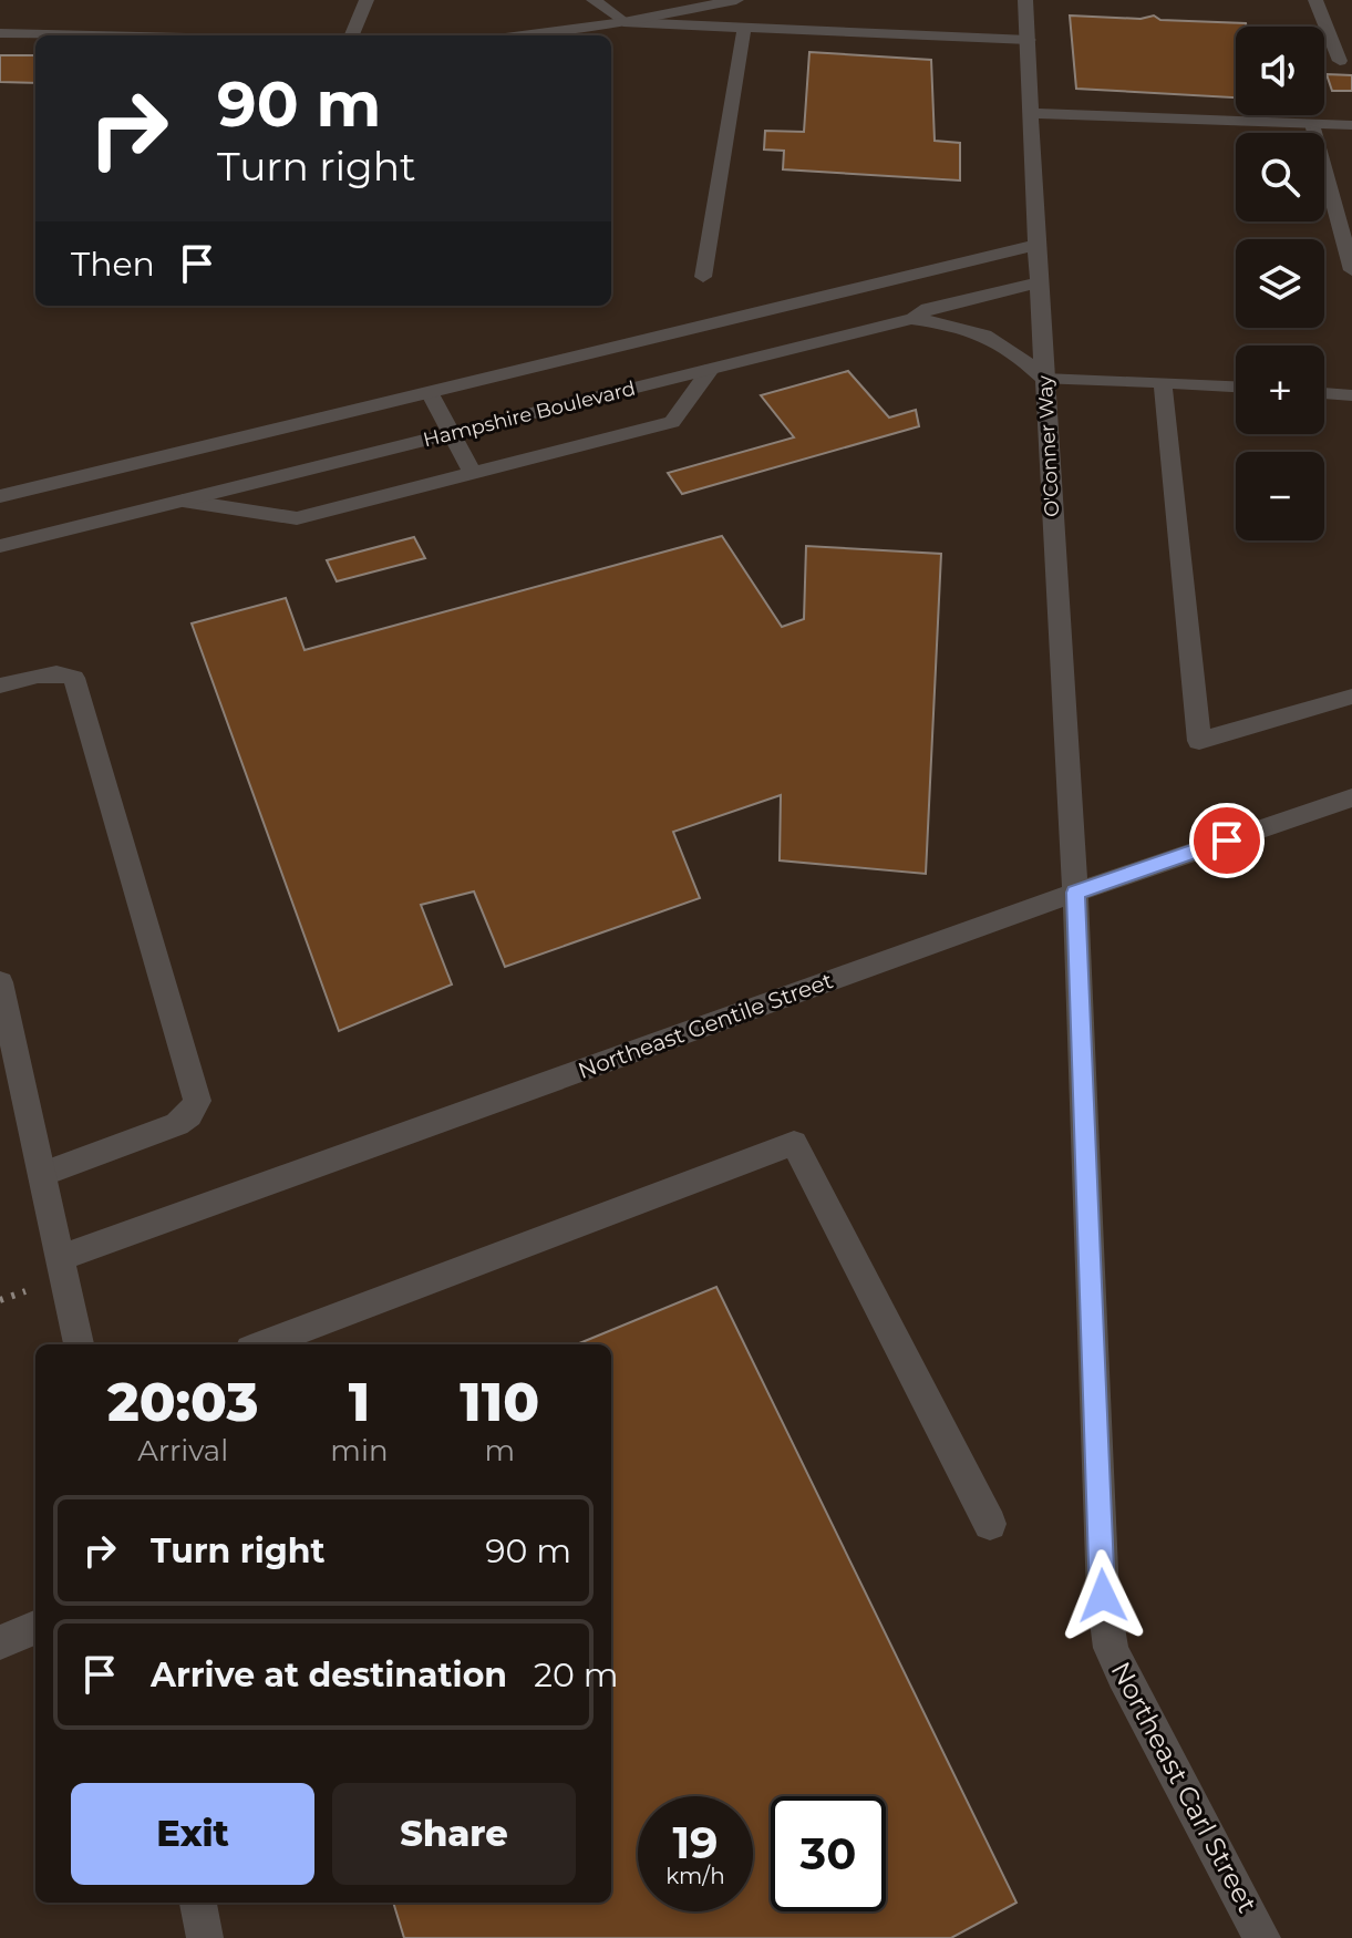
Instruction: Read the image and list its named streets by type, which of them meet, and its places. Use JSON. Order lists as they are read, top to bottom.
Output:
{
  "streets": {
    "street": [
      "Hampshire Boulevard",
      "O'Conner Way",
      "Northeast Gentile Street",
      "Northeast Carl Street"
    ]
  },
  "crossings": [
    ["Hampshire Boulevard", "O'Conner Way"],
    ["O'Conner Way", "Northeast Gentile Street"],
    ["O'Conner Way", "Northeast Carl Street"],
    ["Northeast Gentile Street", "Northeast Carl Street"]
  ],
  "page": {
    "map_buttons": ["+", "−"],
    "turn": ["90 m", "Turn right"],
    "then": "Then",
    "eta": [
      "20:03",
      "Arrival",
      "1",
      "min",
      "110",
      "m"
    ],
    "list": [
      {
        "name": "Turn right",
        "value": "90 m"
      },
      {
        "name": "Arrive at destination",
        "value": "20 m"
      }
    ],
    "buttons": ["Exit", "Share"],
    "speed": "19 km/h",
    "limit": "30"
  }
}
